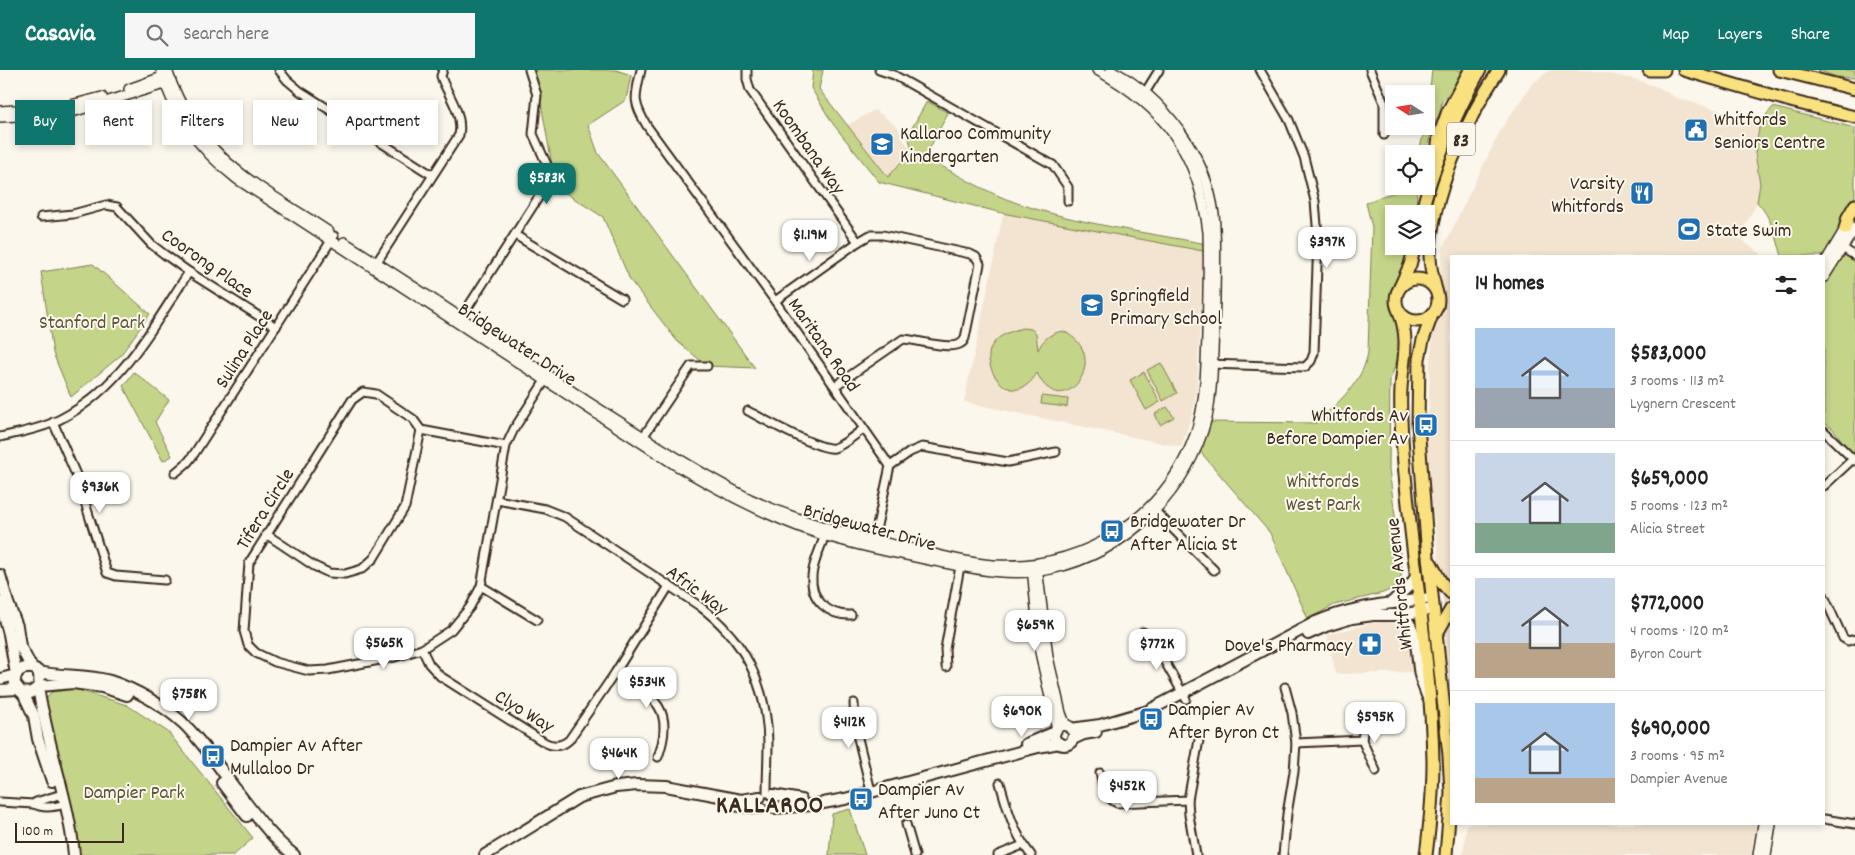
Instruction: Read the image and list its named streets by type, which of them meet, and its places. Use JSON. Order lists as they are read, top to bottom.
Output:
{
  "streets": {
    "main road": ["83", "Whitfords Avenue"],
    "street": [
      "Koombana Way",
      "Coorong Place",
      "Bridgewater Drive",
      "Maritana Road",
      "Sulina Place",
      "Tifera Circle",
      "Afric Way",
      "Clyo Way"
    ]
  },
  "crossings": [
    ["83", "Whitfords Avenue"],
    ["Coorong Place", "Sulina Place"],
    ["Bridgewater Drive", "Sulina Place"],
    ["Bridgewater Drive", "Tifera Circle"],
    ["Tifera Circle", "Afric Way"],
    ["Tifera Circle", "Clyo Way"],
    ["Afric Way", "Clyo Way"]
  ],
  "districts": ["KALLAROO"],
  "parks": ["Stanford Park", "Whitfords West Park", "Dampier Park"],
  "places": {
    "public building": ["Whitfords Seniors Centre"],
    "school or university": ["Kallaroo Community Kindergarten", "Springfield Primary School"],
    "restaurant": ["Varsity Whitfords"],
    "sports": ["State Swim"],
    "bus stop": [
      "Whitfords Av Before Dampier Av",
      "Bridgewater Dr After Alicia St",
      "Dampier Av After Byron Ct",
      "Dampier Av After Mullaloo Dr",
      "Dampier Av After Juno Ct"
    ],
    "pharmacy": ["Dove's Pharmacy"]
  },
  "scale_bar": "100 m",
  "north": "left",
  "page": {
    "header": "Casavia",
    "search": "Search here",
    "nav": ["Map", "Layers", "Share"],
    "chip": [
      "Buy",
      "Rent",
      "Filters",
      "New",
      "Apartment"
    ],
    "price": [
      "$583K",
      "$1.19M",
      "$397K",
      "$936K",
      "$659K",
      "$565K",
      "$772K",
      "$534K",
      "$758K",
      "$690K",
      "$595K",
      "$412K",
      "$464K",
      "$452K"
    ],
    "heading": "14 homes",
    "list": [
      {
        "name": "$583,000",
        "note": "3 rooms · 113 m² · Lygnern Crescent"
      },
      {
        "name": "$659,000",
        "note": "5 rooms · 123 m² · Alicia Street"
      },
      {
        "name": "$772,000",
        "note": "4 rooms · 120 m² · Byron Court"
      },
      {
        "name": "$690,000",
        "note": "3 rooms · 95 m² · Dampier Avenue"
      }
    ],
    "scale": "100 m"
  }
}
